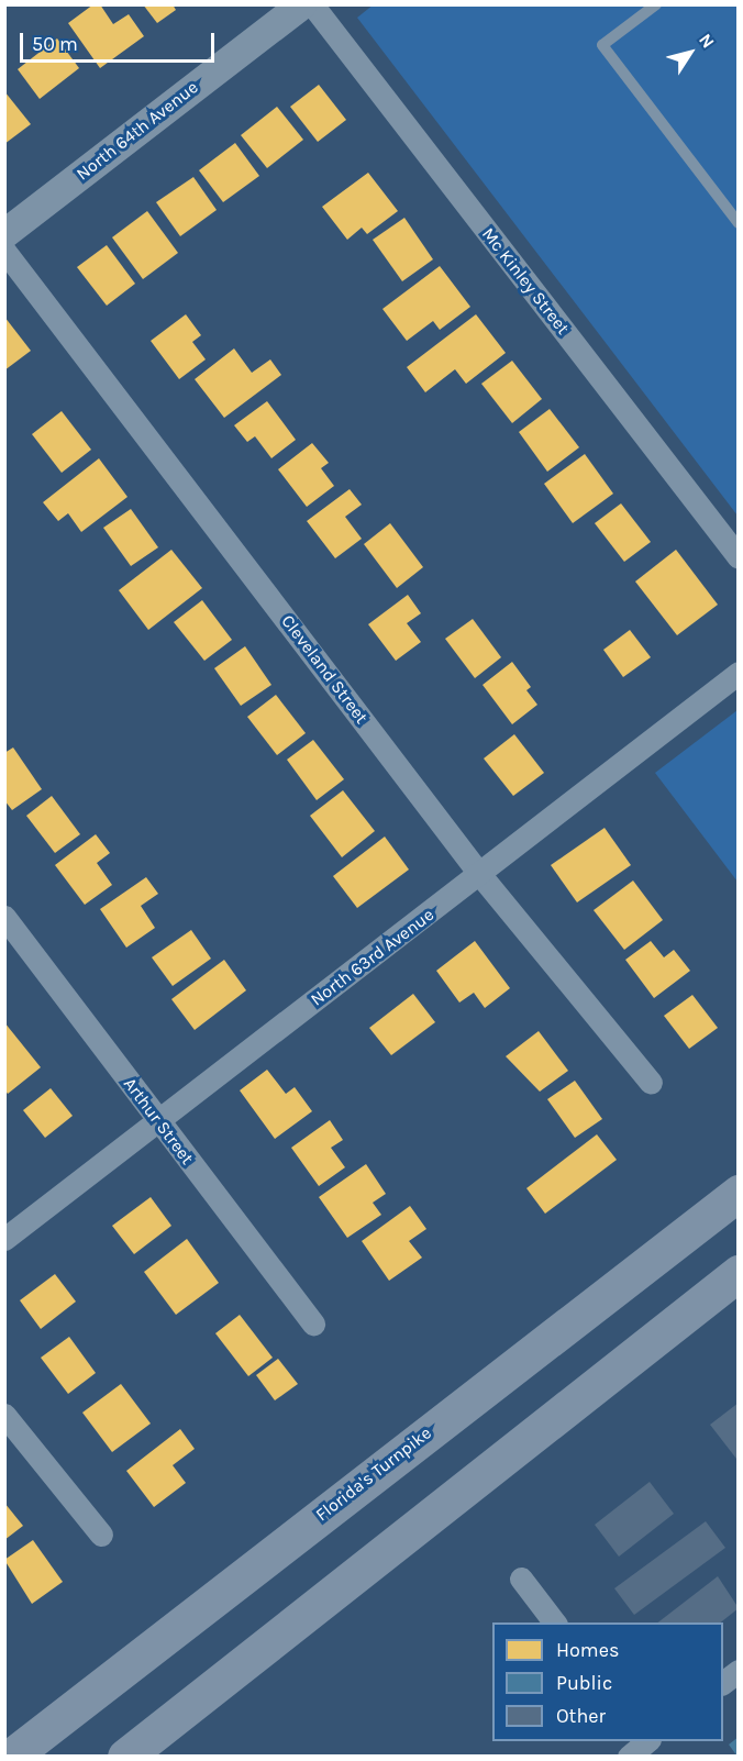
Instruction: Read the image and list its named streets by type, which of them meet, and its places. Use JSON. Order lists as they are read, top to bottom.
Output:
{
  "streets": {
    "highway": ["Florida's Turnpike"],
    "street": [
      "North 64th Avenue",
      "Mc Kinley Street",
      "Cleveland Street",
      "North 63rd Avenue",
      "Arthur Street"
    ]
  },
  "crossings": [
    ["Cleveland Street", "North 63rd Avenue"],
    ["North 63rd Avenue", "Arthur Street"]
  ],
  "legend": ["Homes", "Public", "Other"],
  "scale_bar": "50 m",
  "north": "top right"
}
